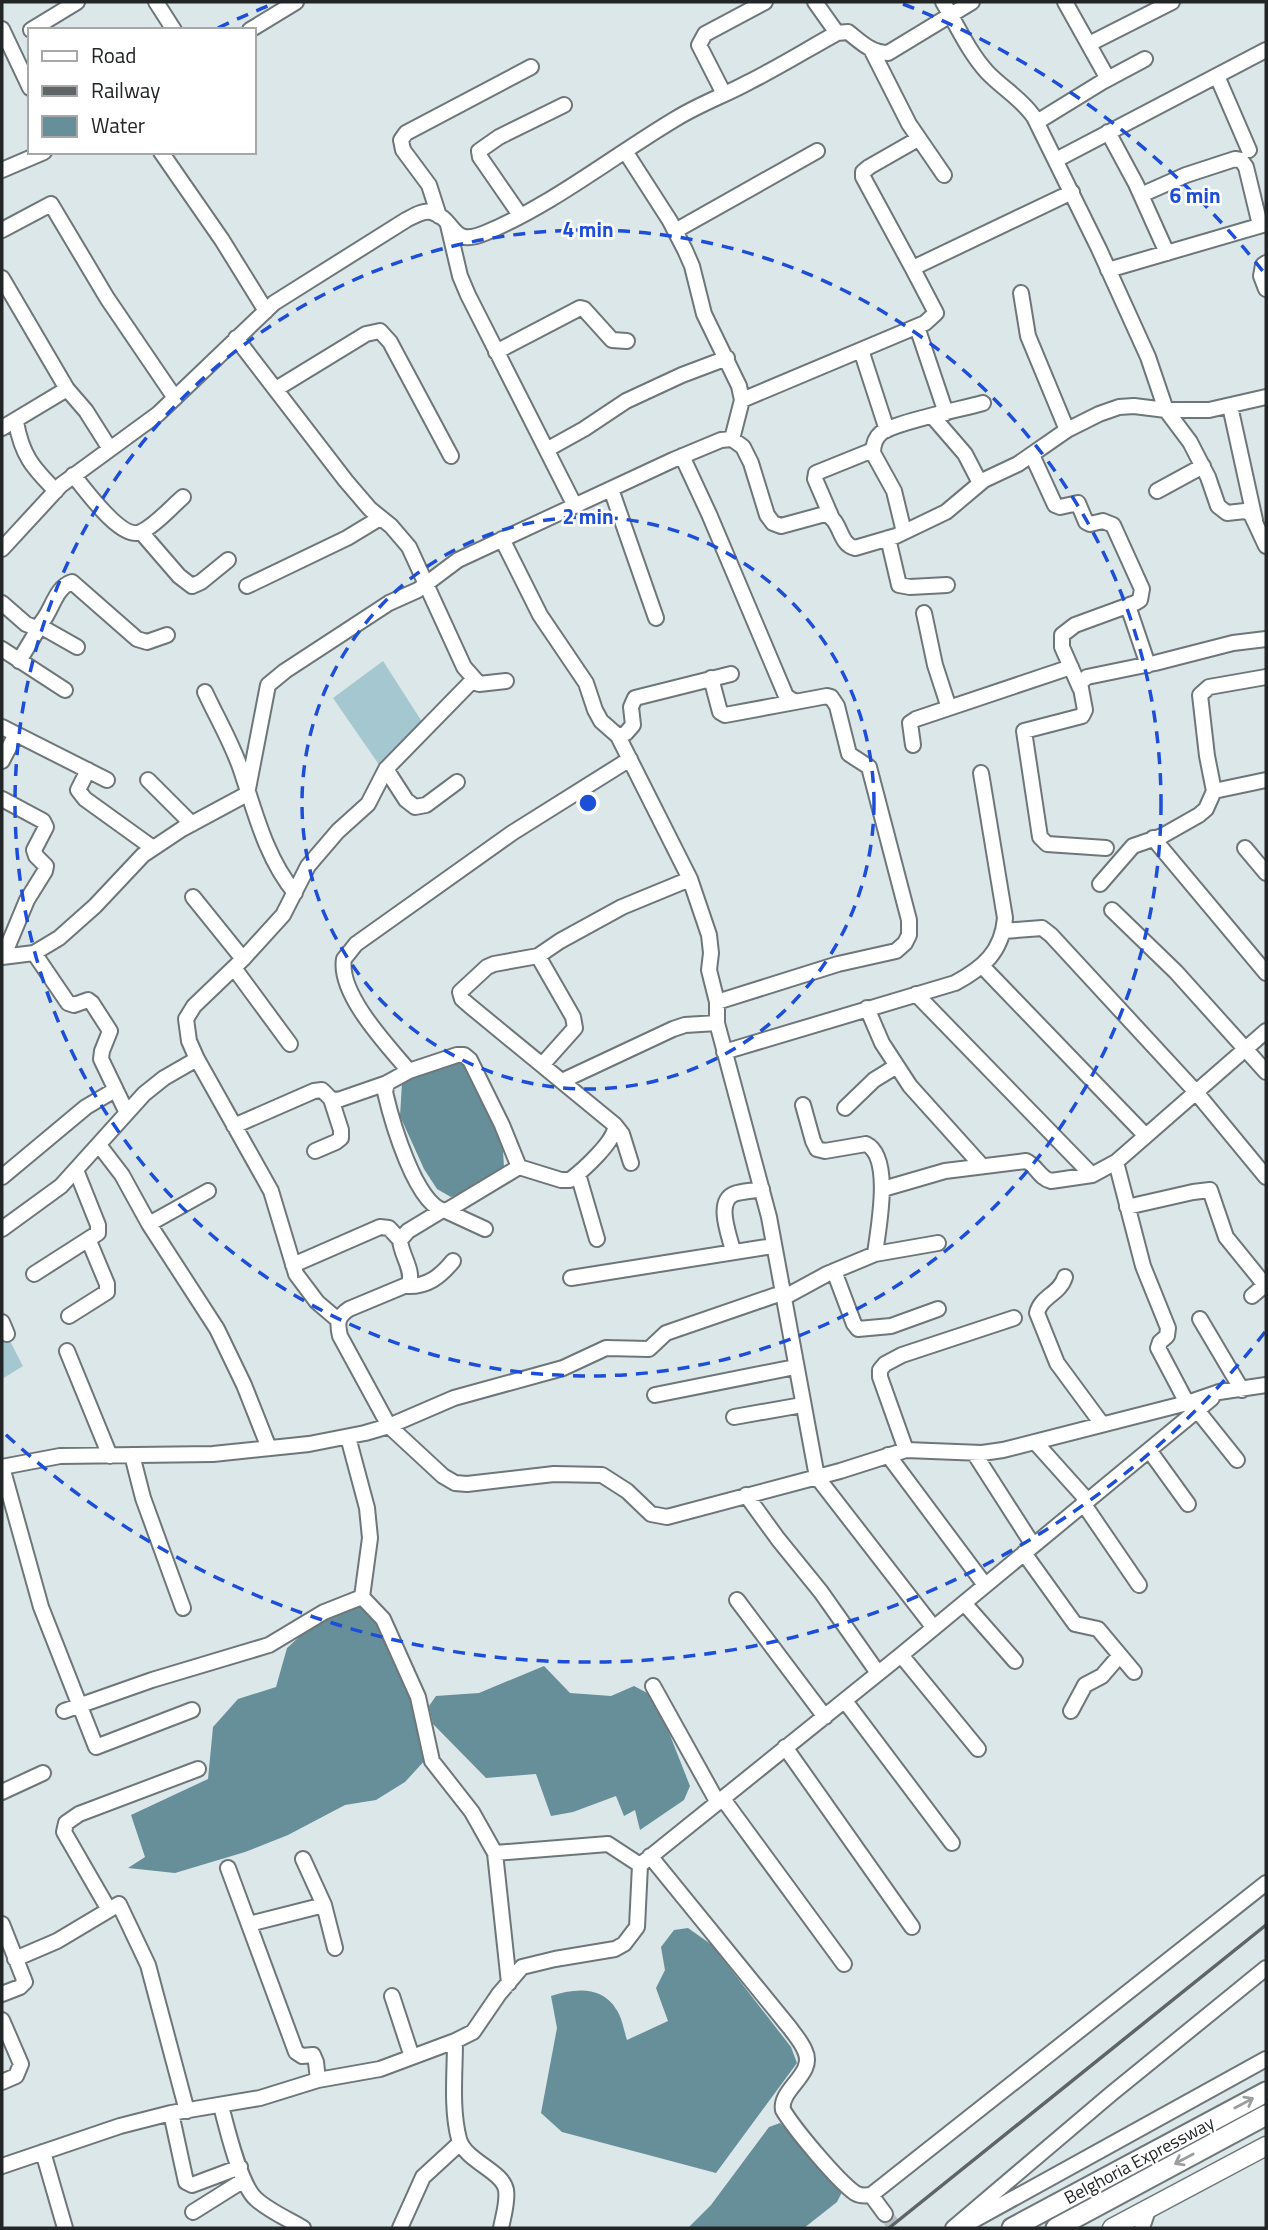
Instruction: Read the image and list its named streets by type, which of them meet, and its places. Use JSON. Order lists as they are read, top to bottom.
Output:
{
  "streets": {
    "highway": ["Belghoria Expressway"]
  },
  "legend": ["Road", "Railway", "Water"],
  "rings": ["6 min", "4 min", "2 min"]
}
